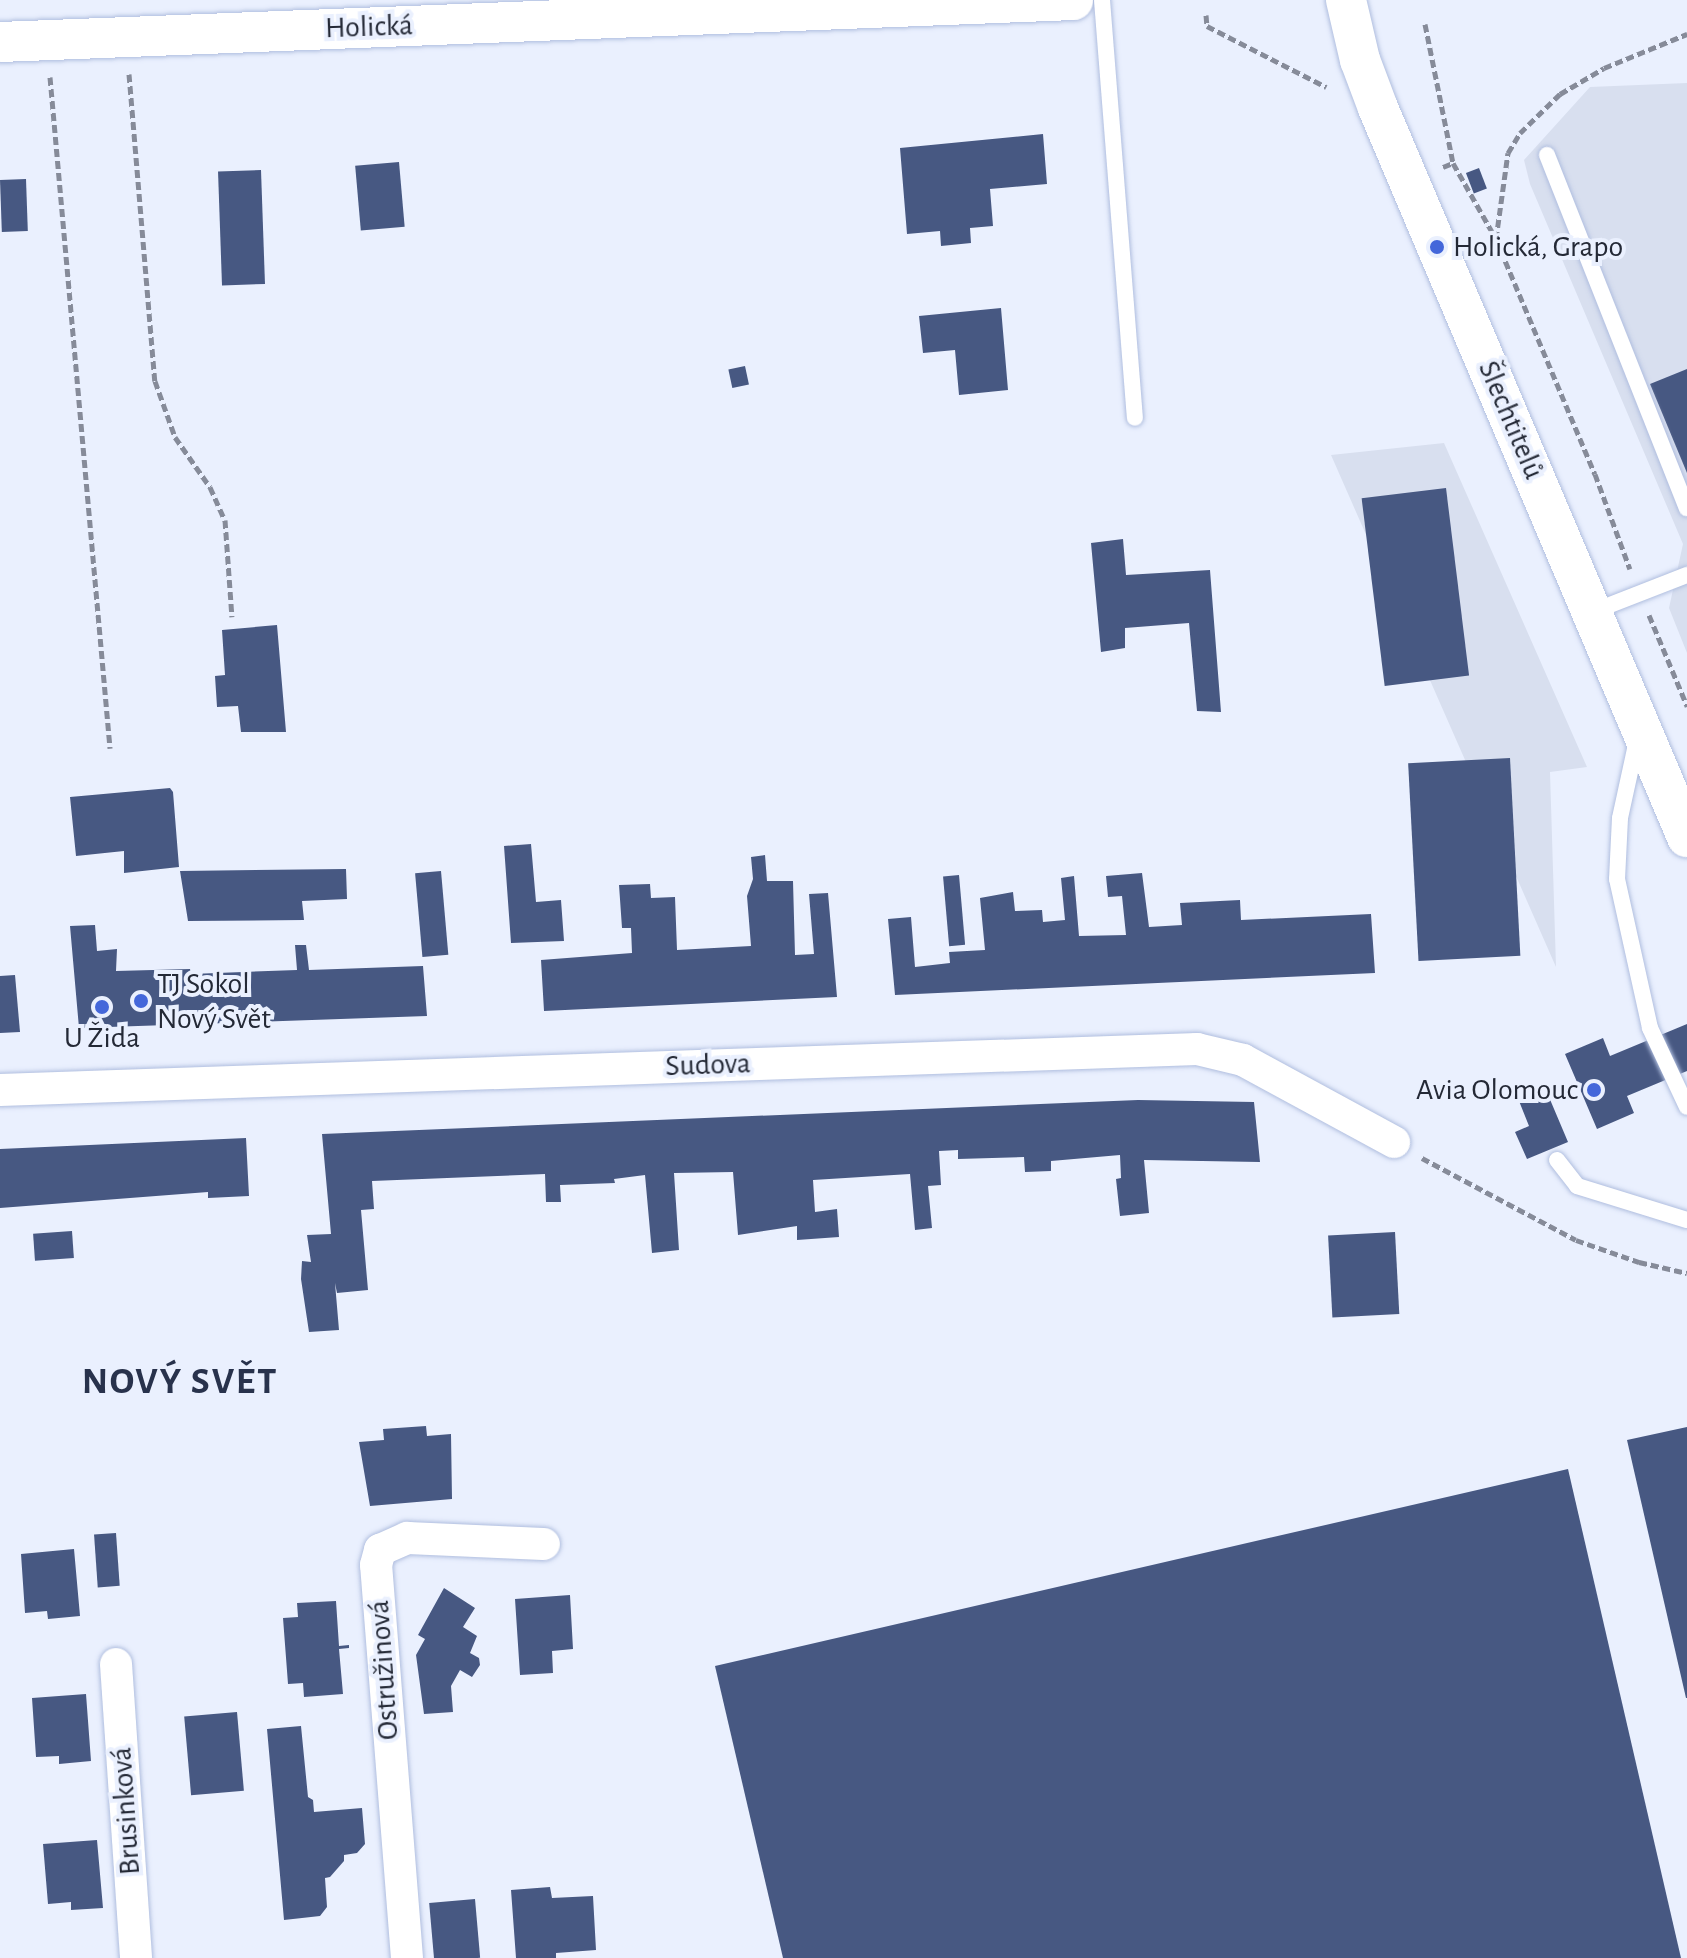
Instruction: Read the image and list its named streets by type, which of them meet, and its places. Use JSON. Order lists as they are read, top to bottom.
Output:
{
  "streets": {
    "street": [
      "Holická",
      "Šlechtitelů",
      "Sudova",
      "Ostružinová",
      "Brusinková"
    ]
  },
  "districts": ["NOVÝ SVĚT"],
  "places": [
    "Holická, Grapo",
    "TJ Sokol Nový Svět",
    "U Žida",
    "Avia Olomouc"
  ]
}
